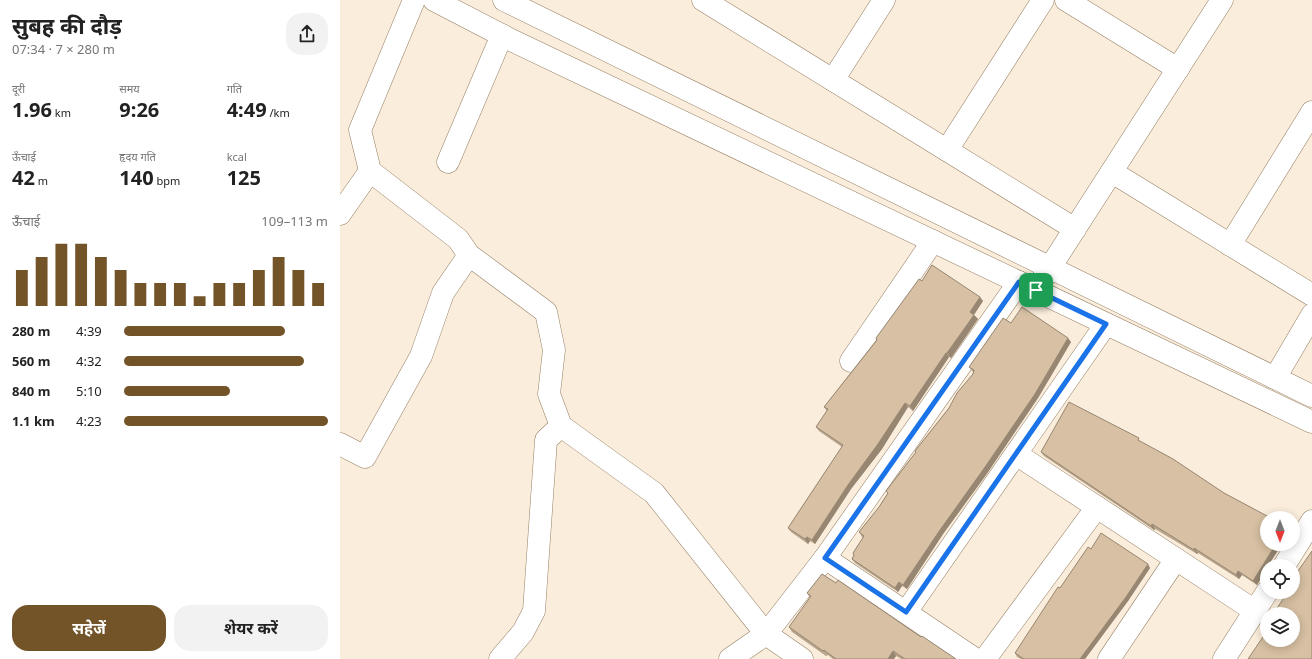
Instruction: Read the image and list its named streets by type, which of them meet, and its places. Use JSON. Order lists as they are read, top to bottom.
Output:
{
  "north": "bottom",
  "page": {
    "heading": ["सुबह की दौड़", "07:34 · 7 × 280 m"],
    "stats": [
      ["दूरी", "1.96 km"],
      ["समय", "9:26"],
      ["गति", "4:49 /km"],
      ["ऊँचाई", "42 m"],
      ["हृदय गति", "140 bpm"],
      ["kcal", "125"]
    ],
    "chart": ["ऊँचाई", "109–113 m"],
    "list": [
      {
        "name": "280 m",
        "note": "4:39"
      },
      {
        "name": "560 m",
        "note": "4:32"
      },
      {
        "name": "840 m",
        "note": "5:10"
      },
      {
        "name": "1.1 km",
        "note": "4:23"
      }
    ],
    "buttons": ["सहेजें", "शेयर करें"]
  }
}
